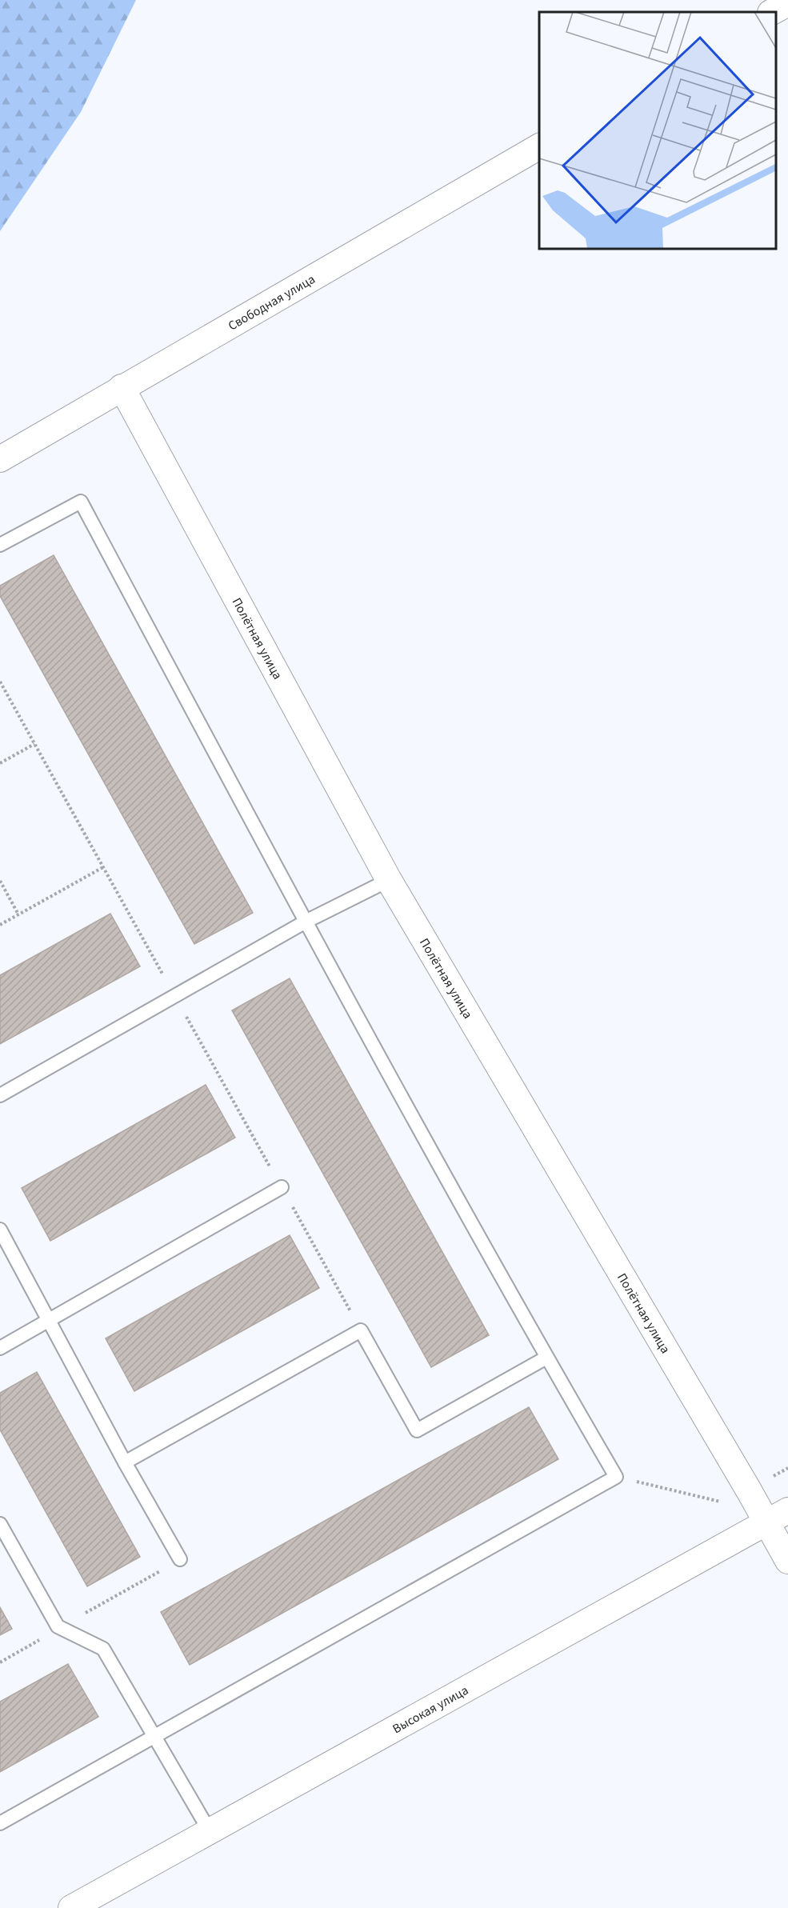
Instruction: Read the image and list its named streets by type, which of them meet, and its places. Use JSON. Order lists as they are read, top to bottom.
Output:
{
  "streets": {
    "street": ["Свободная улица", "Полётная улица", "Высокая улица"]
  },
  "crossings": [
    ["Свободная улица", "Полётная улица"],
    ["Полётная улица", "Высокая улица"]
  ]
}
